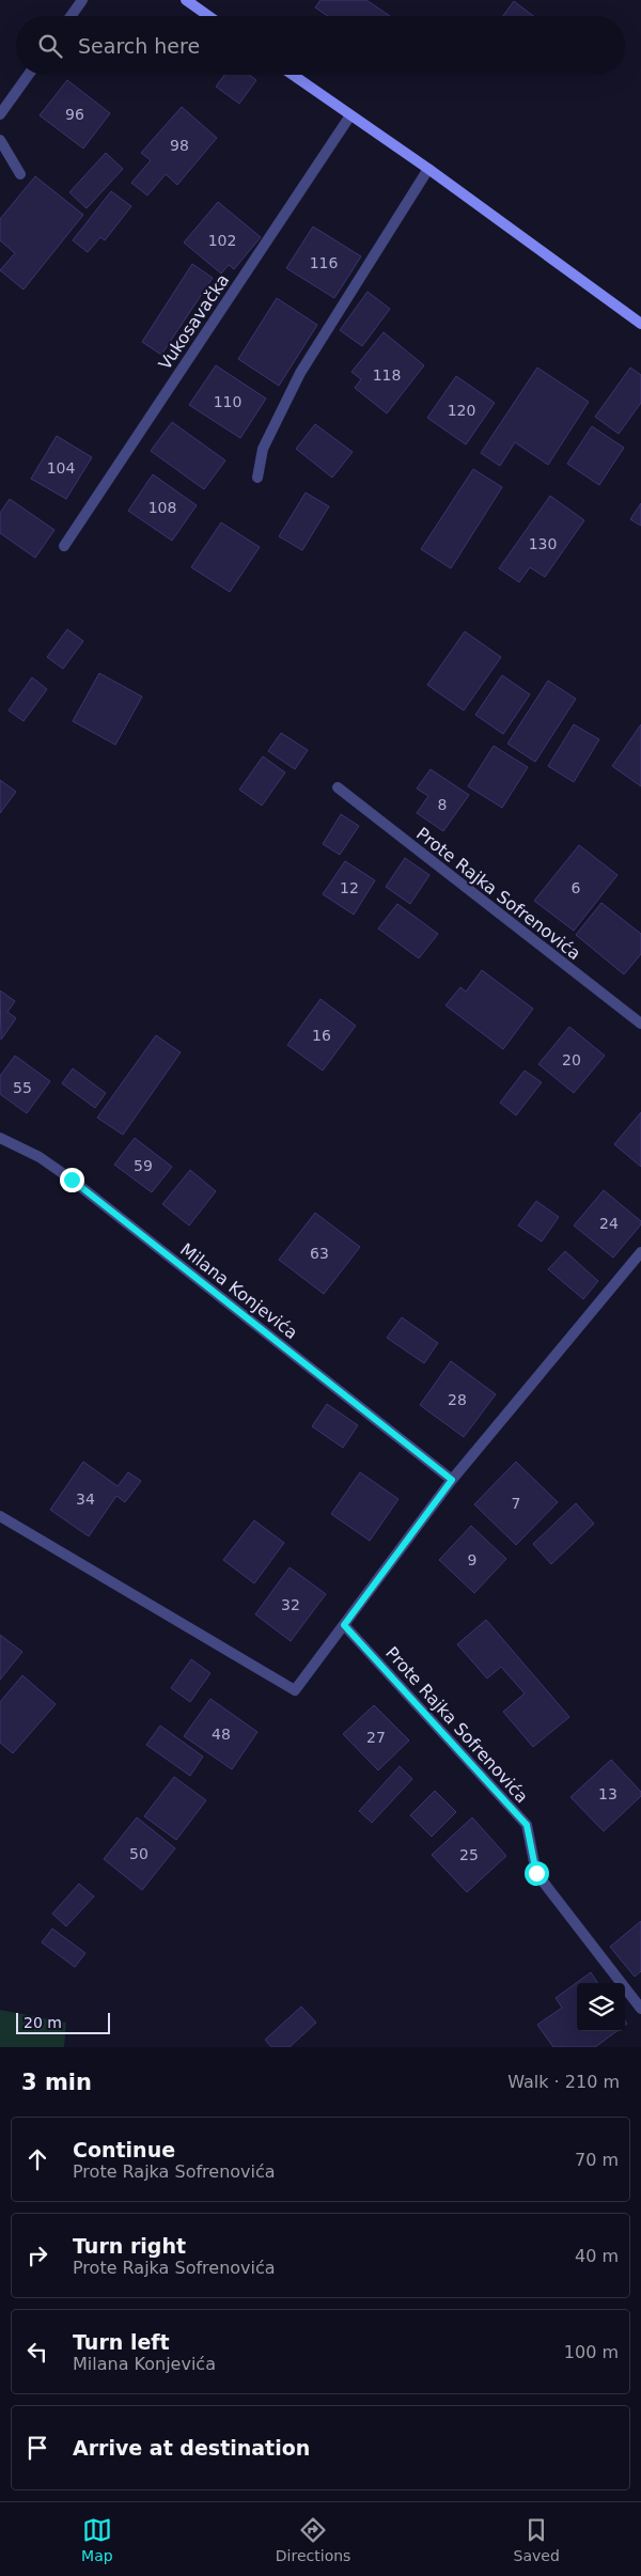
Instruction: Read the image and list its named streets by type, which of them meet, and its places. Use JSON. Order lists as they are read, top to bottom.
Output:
{
  "streets": {
    "street": ["Vukosavačka", "Prote Rajka Sofrenovića", "Milana Konjevića"]
  },
  "house_numbers": [
    "96",
    "98",
    "102",
    "116",
    "118",
    "110",
    "120",
    "104",
    "108",
    "130",
    "8",
    "12",
    "6",
    "16",
    "20",
    "55",
    "59",
    "24",
    "63",
    "28",
    "34",
    "7",
    "9",
    "32",
    "48",
    "27",
    "13",
    "50",
    "25"
  ],
  "scale_bar": "20 m",
  "page": {
    "search": "Search here",
    "scale": "20 m",
    "heading": ["3 min", "Walk · 210 m"],
    "list": [
      ["Continue", "Prote Rajka Sofrenovića", "70 m"],
      ["Turn right", "Prote Rajka Sofrenovića", "40 m"],
      ["Turn left", "Milana Konjevića", "100 m"],
      "Arrive at destination"
    ],
    "nav": ["Map", "Directions", "Saved"]
  }
}
